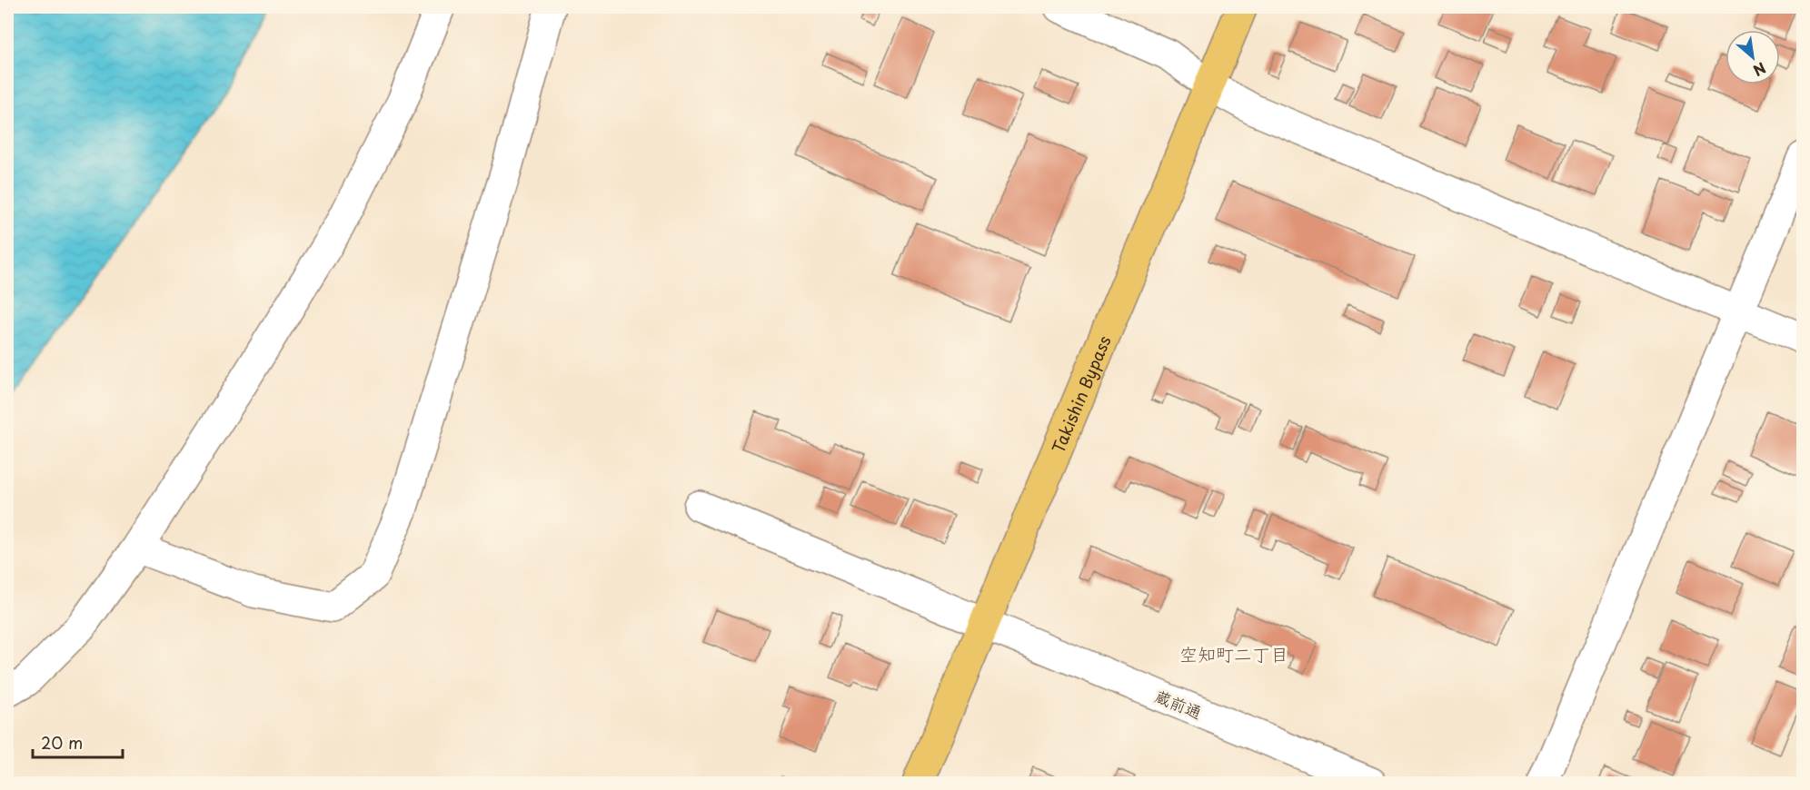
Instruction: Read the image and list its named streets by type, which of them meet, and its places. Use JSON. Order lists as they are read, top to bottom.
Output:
{
  "streets": {
    "highway": ["Takishin Bypass"],
    "street": ["蔵前通"]
  },
  "crossings": [
    ["Takishin Bypass", "蔵前通"]
  ],
  "districts": ["空知町二丁目"],
  "scale_bar": "20 m",
  "north": "bottom right"
}
